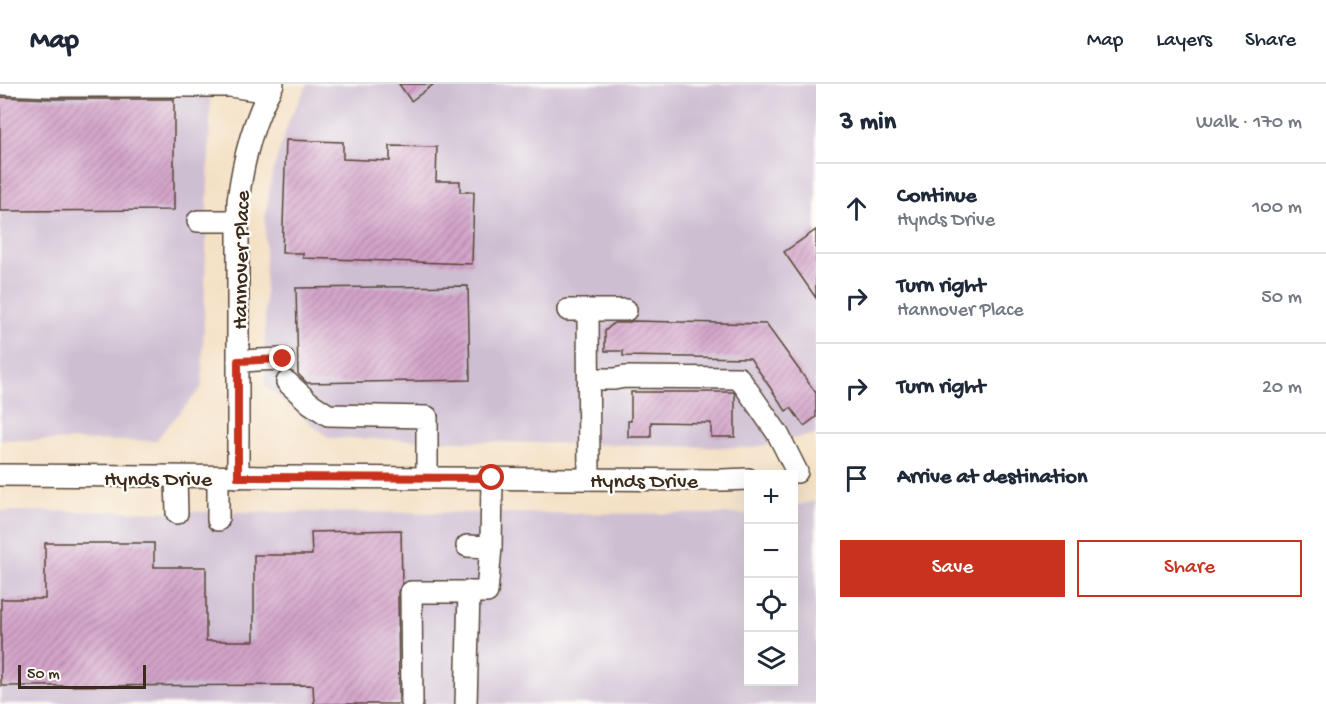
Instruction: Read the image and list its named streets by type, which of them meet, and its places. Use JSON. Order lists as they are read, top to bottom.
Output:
{
  "streets": {
    "street": ["Hannover Place", "Hynds Drive"]
  },
  "crossings": [
    ["Hannover Place", "Hynds Drive"]
  ],
  "scale_bar": "50 m",
  "page": {
    "header": "Map",
    "nav": ["Map", "Layers", "Share"],
    "heading": ["3 min", "Walk · 170 m"],
    "list": [
      ["Continue", "Hynds Drive", "100 m"],
      ["Turn right", "Hannover Place", "50 m"],
      ["Turn right", "20 m"],
      "Arrive at destination"
    ],
    "map_buttons": ["+", "−"],
    "buttons": ["Save", "Share"],
    "scale": "50 m"
  }
}
